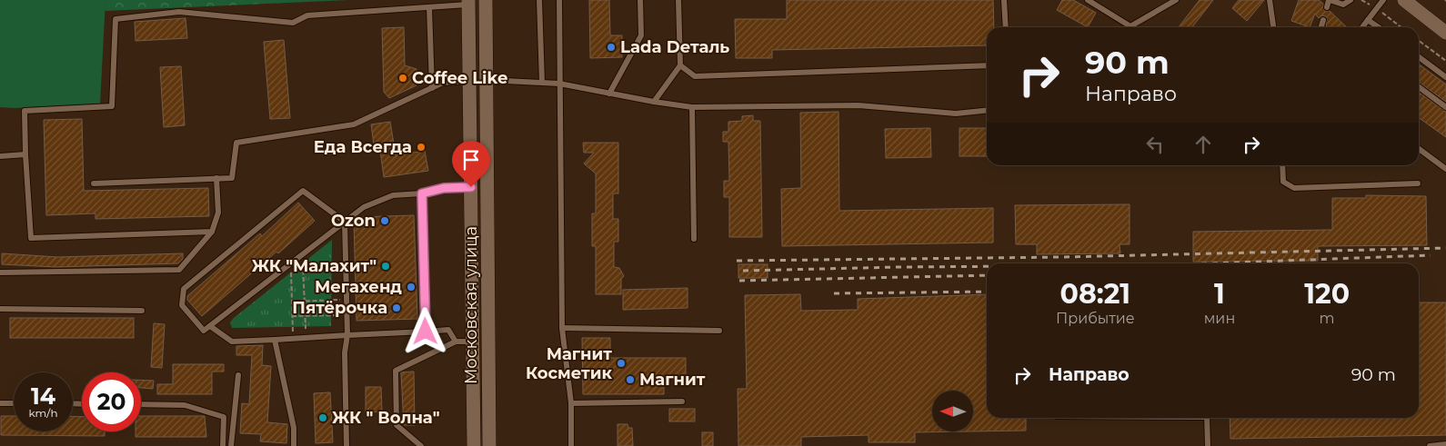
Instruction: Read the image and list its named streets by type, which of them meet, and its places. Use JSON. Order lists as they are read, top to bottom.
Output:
{
  "streets": {
    "main road": ["Московская улица"]
  },
  "places": [
    "Lada Dеталь",
    "Coffee Like",
    "Еда Всегда",
    "Ozon",
    "ЖК \"Малахит\"",
    "Мегахенд",
    "Пятёрочка",
    "Магнит Косметик",
    "Магнит",
    "ЖК \" Волна\""
  ],
  "north": "left",
  "page": {
    "turn": ["90 m", "Направо"],
    "eta": [
      "08:21",
      "Прибытие",
      "1",
      "мин",
      "120",
      "m"
    ],
    "list": [
      {
        "name": "Направо",
        "value": "90 m"
      }
    ],
    "speed": "14 km/h",
    "limit": "20"
  }
}
